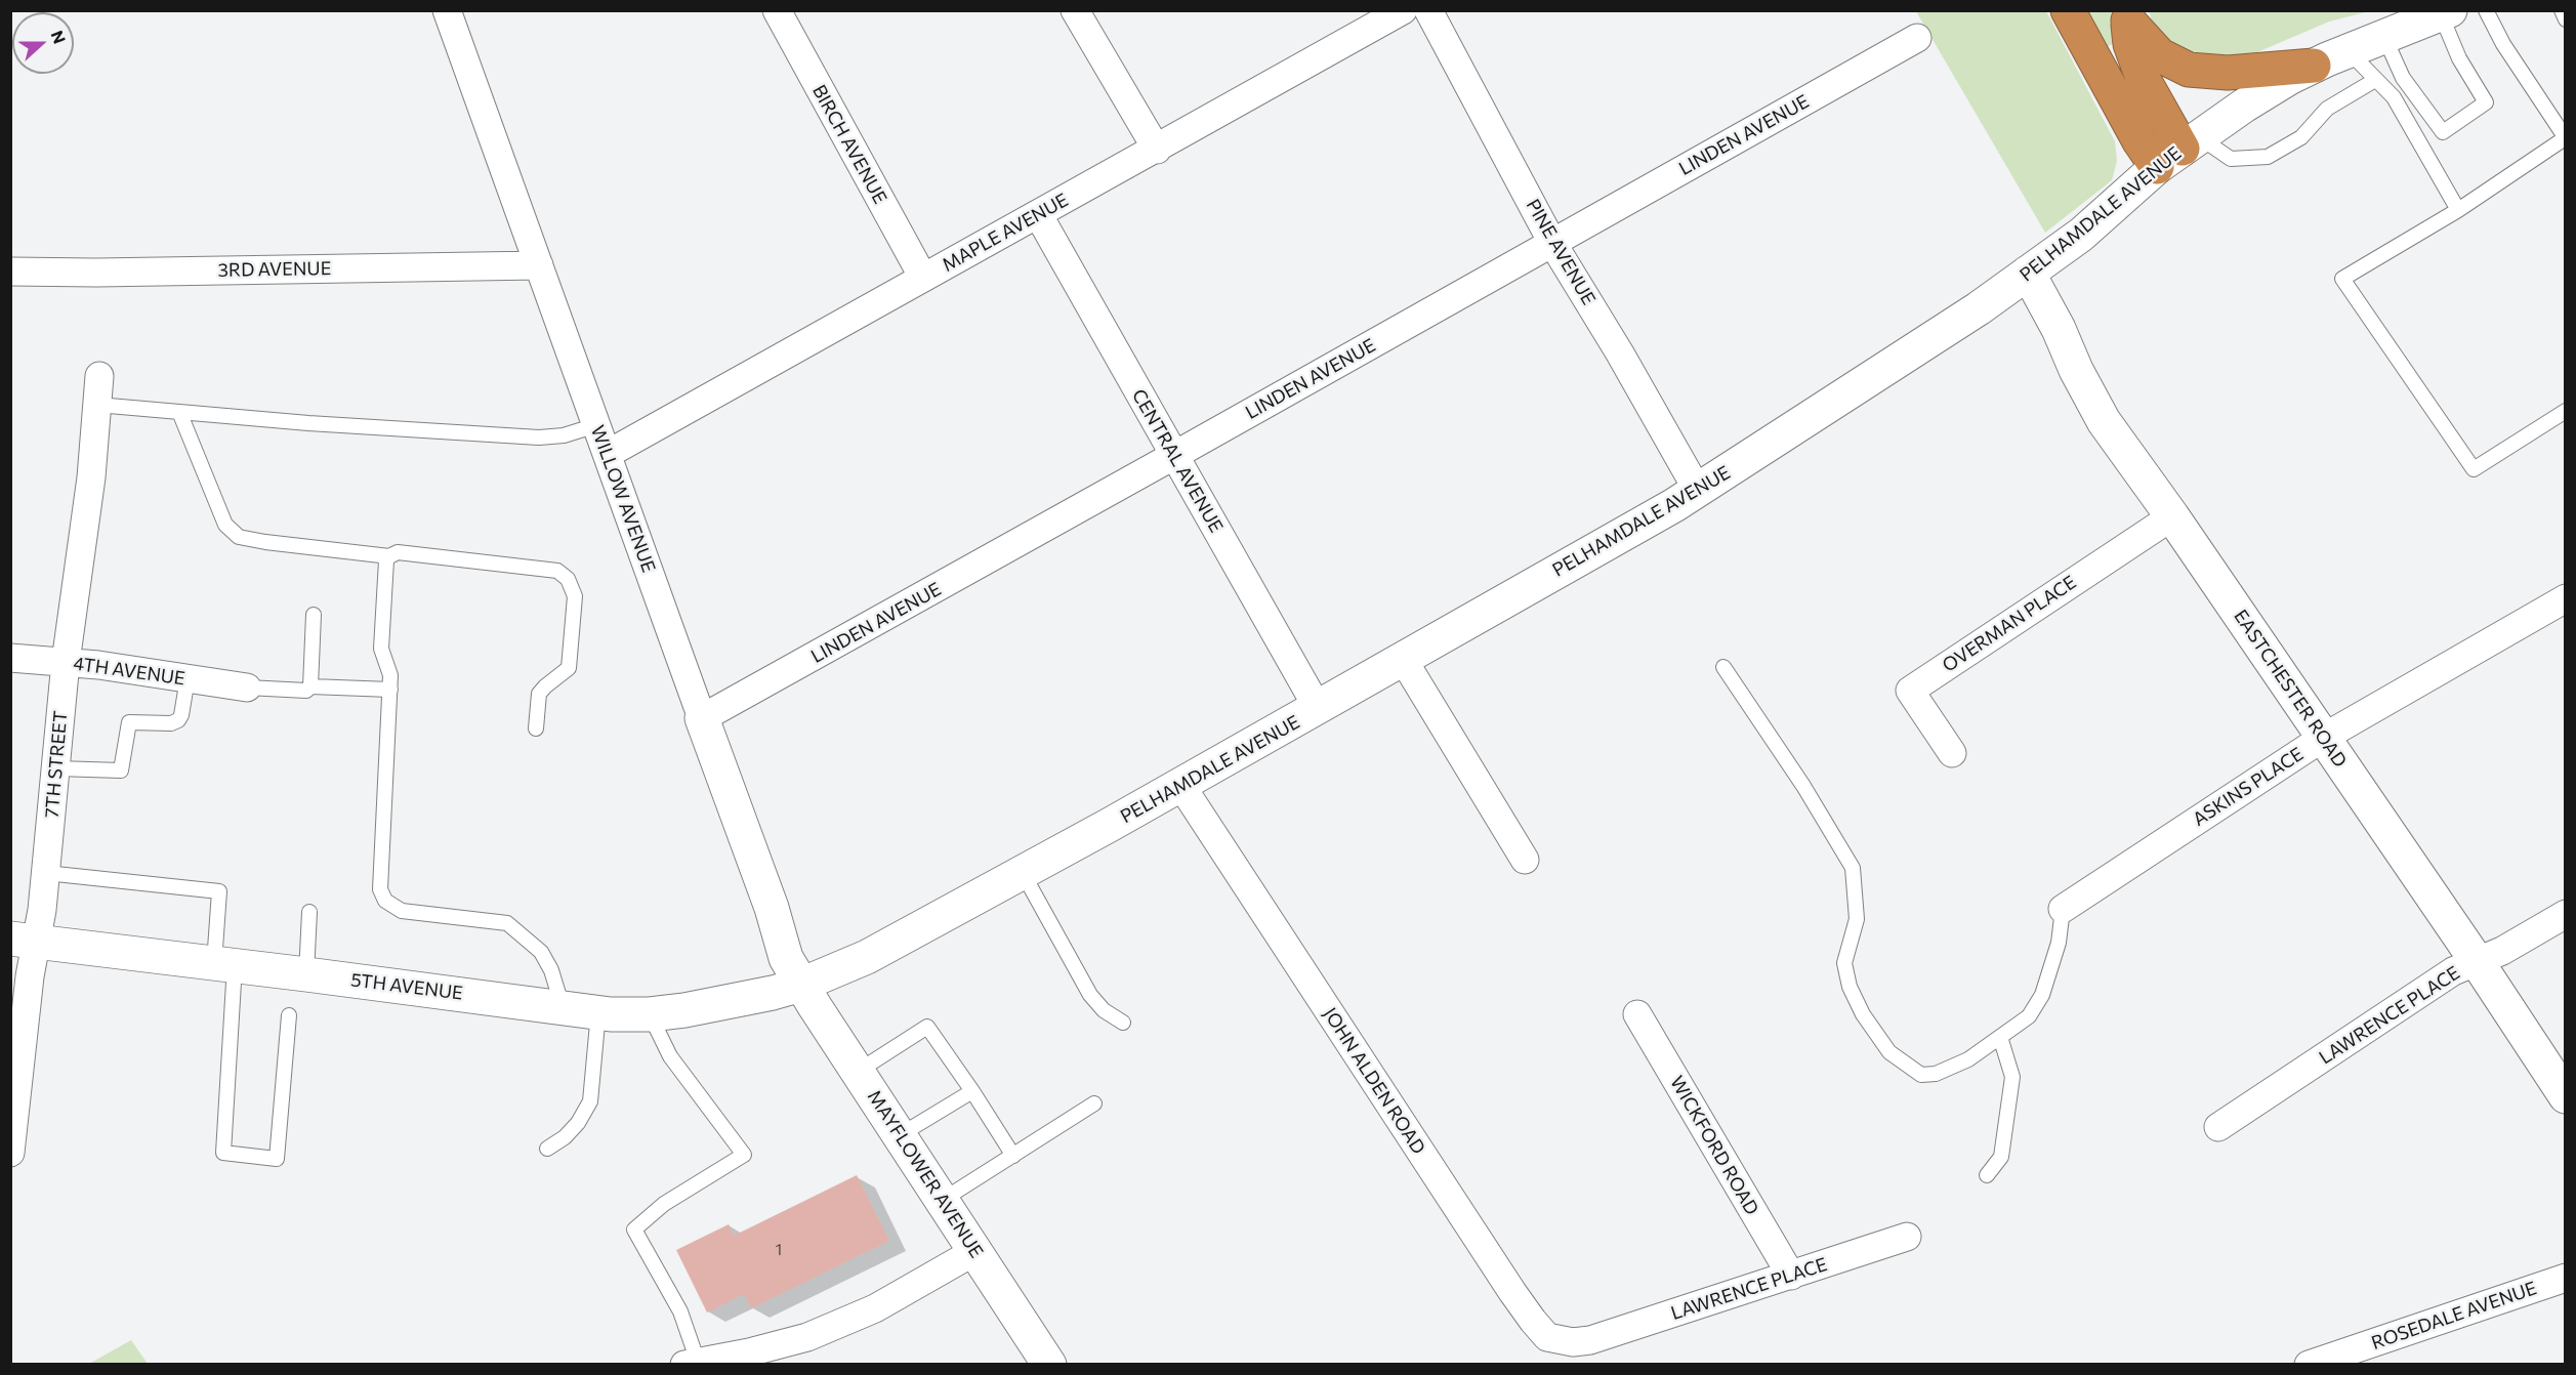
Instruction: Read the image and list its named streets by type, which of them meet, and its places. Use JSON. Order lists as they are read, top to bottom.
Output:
{
  "streets": {
    "street": [
      "LINDEN AVENUE",
      "BIRCH AVENUE",
      "PELHAMDALE AVENUE",
      "MAPLE AVENUE",
      "PINE AVENUE",
      "3RD AVENUE",
      "CENTRAL AVENUE",
      "WILLOW AVENUE",
      "OVERMAN PLACE",
      "4TH AVENUE",
      "EASTCHESTER ROAD",
      "7TH STREET",
      "ASKINS PLACE",
      "5TH AVENUE",
      "LAWRENCE PLACE",
      "JOHN ALDEN ROAD",
      "WICKFORD ROAD",
      "MAYFLOWER AVENUE",
      "ROSEDALE AVENUE"
    ]
  },
  "crossings": [
    ["LINDEN AVENUE", "PINE AVENUE"],
    ["LINDEN AVENUE", "CENTRAL AVENUE"],
    ["LINDEN AVENUE", "WILLOW AVENUE"],
    ["BIRCH AVENUE", "MAPLE AVENUE"],
    ["PELHAMDALE AVENUE", "PINE AVENUE"],
    ["PELHAMDALE AVENUE", "CENTRAL AVENUE"],
    ["PELHAMDALE AVENUE", "WILLOW AVENUE"],
    ["PELHAMDALE AVENUE", "EASTCHESTER ROAD"],
    ["PELHAMDALE AVENUE", "5TH AVENUE"],
    ["PELHAMDALE AVENUE", "JOHN ALDEN ROAD"],
    ["PELHAMDALE AVENUE", "MAYFLOWER AVENUE"],
    ["MAPLE AVENUE", "CENTRAL AVENUE"],
    ["MAPLE AVENUE", "WILLOW AVENUE"],
    ["3RD AVENUE", "WILLOW AVENUE"],
    ["WILLOW AVENUE", "5TH AVENUE"],
    ["WILLOW AVENUE", "MAYFLOWER AVENUE"],
    ["OVERMAN PLACE", "EASTCHESTER ROAD"],
    ["4TH AVENUE", "7TH STREET"],
    ["EASTCHESTER ROAD", "ASKINS PLACE"],
    ["EASTCHESTER ROAD", "LAWRENCE PLACE"],
    ["7TH STREET", "5TH AVENUE"],
    ["5TH AVENUE", "MAYFLOWER AVENUE"],
    ["LAWRENCE PLACE", "JOHN ALDEN ROAD"],
    ["LAWRENCE PLACE", "WICKFORD ROAD"]
  ],
  "house_numbers": ["1"],
  "north": "right"
}
